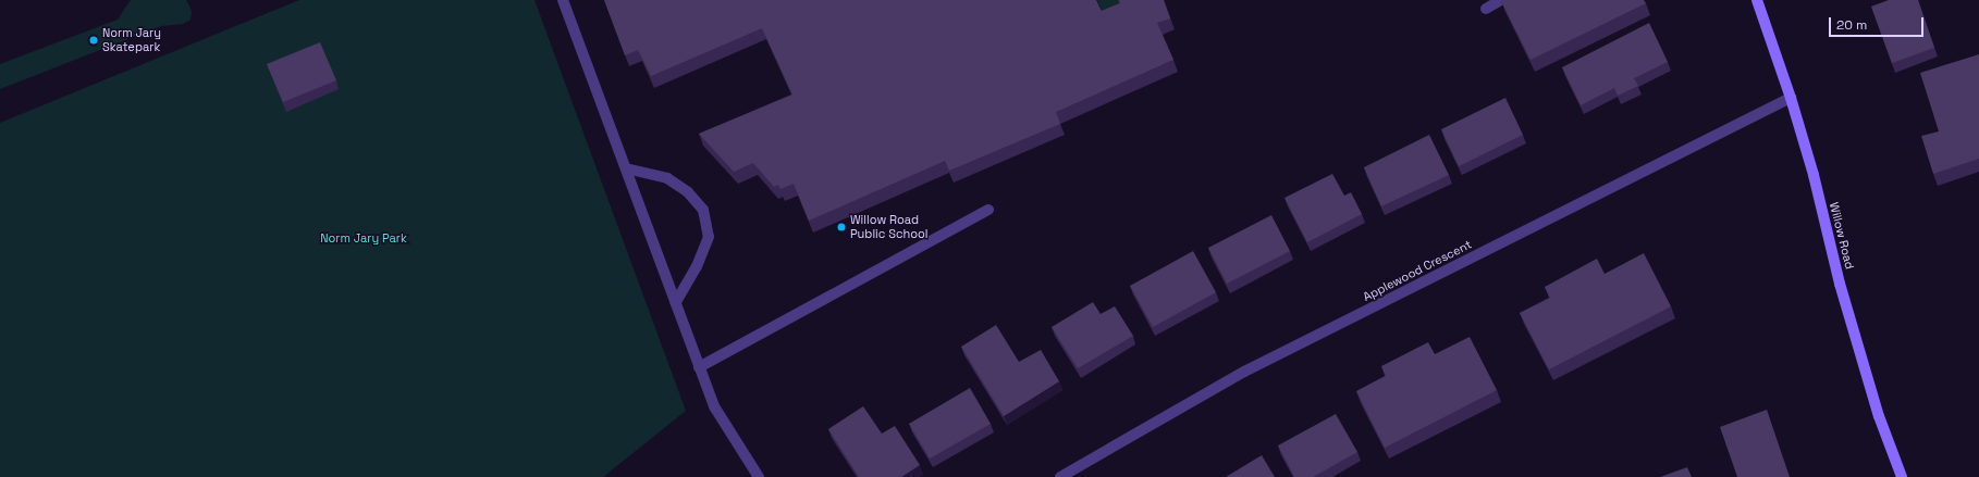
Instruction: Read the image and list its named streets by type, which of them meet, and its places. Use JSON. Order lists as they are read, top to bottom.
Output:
{
  "streets": {
    "main road": ["Willow Road"],
    "street": ["Applewood Crescent"]
  },
  "crossings": [
    ["Willow Road", "Applewood Crescent"]
  ],
  "parks": ["Norm Jary Park"],
  "places": ["Norm Jary Skatepark", "Willow Road Public School"],
  "scale_bar": "20 m"
}
